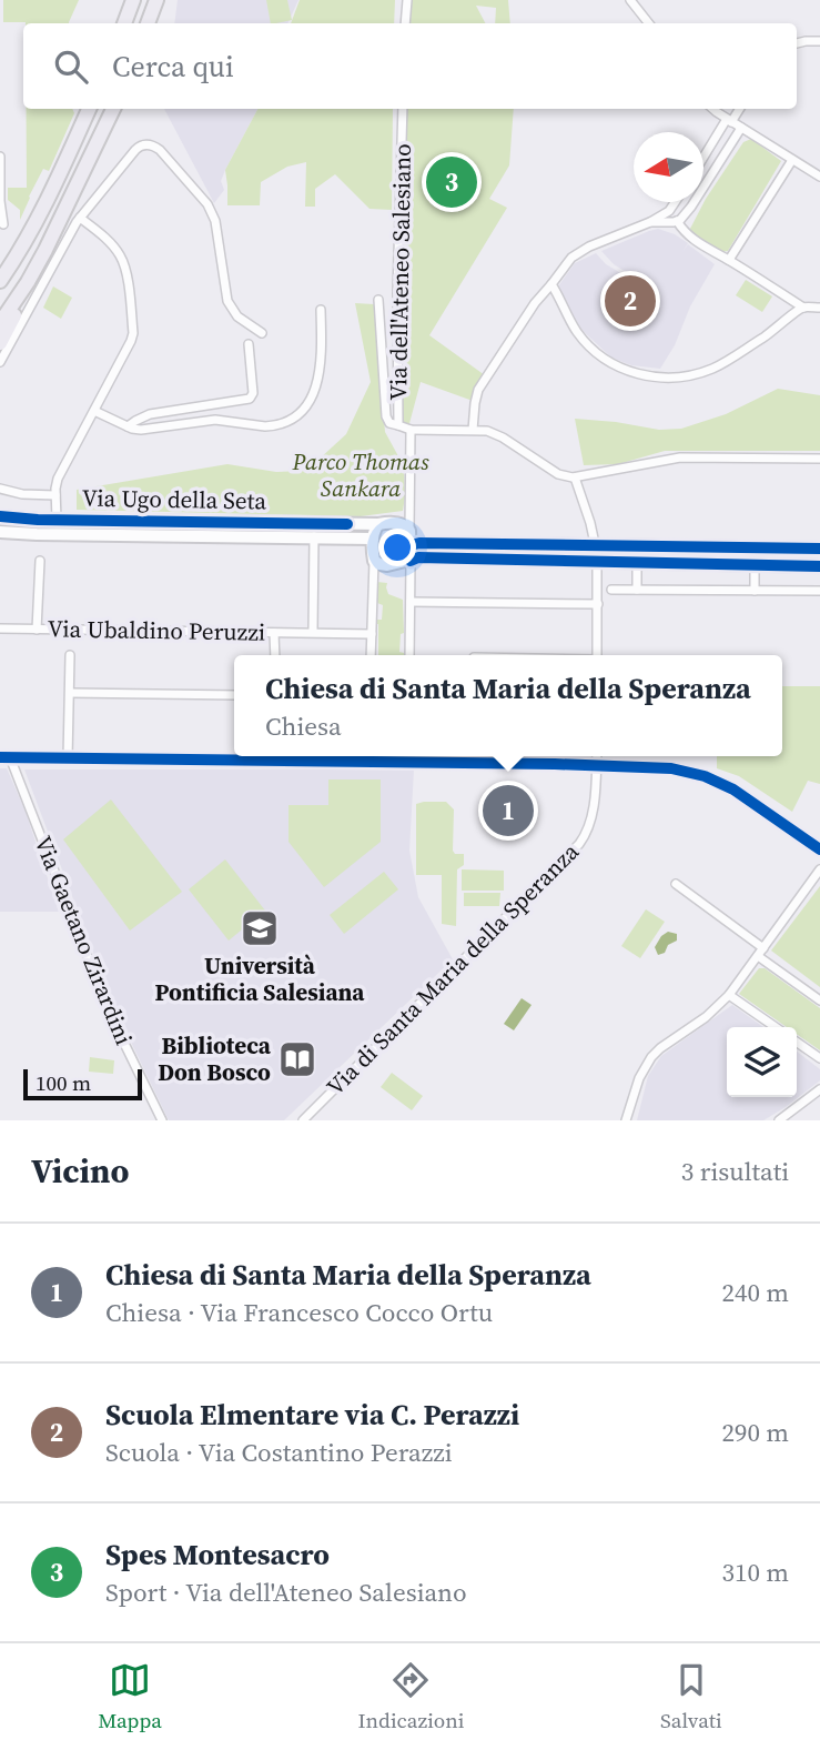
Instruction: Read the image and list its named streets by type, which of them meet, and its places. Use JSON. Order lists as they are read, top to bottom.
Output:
{
  "streets": {
    "street": [
      "Via dell'Ateneo Salesiano",
      "Via Ugo della Seta",
      "Via Ubaldino Peruzzi",
      "Via Gaetano Zirardini",
      "Via di Santa Maria della Speranza"
    ]
  },
  "parks": ["Parco Thomas Sankara"],
  "places": {
    "school or university": ["Università Pontificia Salesiana"],
    "library": ["Biblioteca Don Bosco"]
  },
  "scale_bar": "100 m",
  "north": "left",
  "page": {
    "search": "Cerca qui",
    "pins": ["3", "2", "1"],
    "popup": ["Chiesa di Santa Maria della Speranza", "Chiesa"],
    "scale": "100 m",
    "heading": ["Vicino", "3 risultati"],
    "list": [
      {
        "mark": "1",
        "name": "Chiesa di Santa Maria della Speranza",
        "note": "Chiesa · Via Francesco Cocco Ortu",
        "value": "240 m"
      },
      {
        "mark": "2",
        "name": "Scuola Elmentare via C. Perazzi",
        "note": "Scuola · Via Costantino Perazzi",
        "value": "290 m"
      },
      {
        "mark": "3",
        "name": "Spes Montesacro",
        "note": "Sport · Via dell'Ateneo Salesiano",
        "value": "310 m"
      }
    ],
    "nav": ["Mappa", "Indicazioni", "Salvati"]
  }
}
